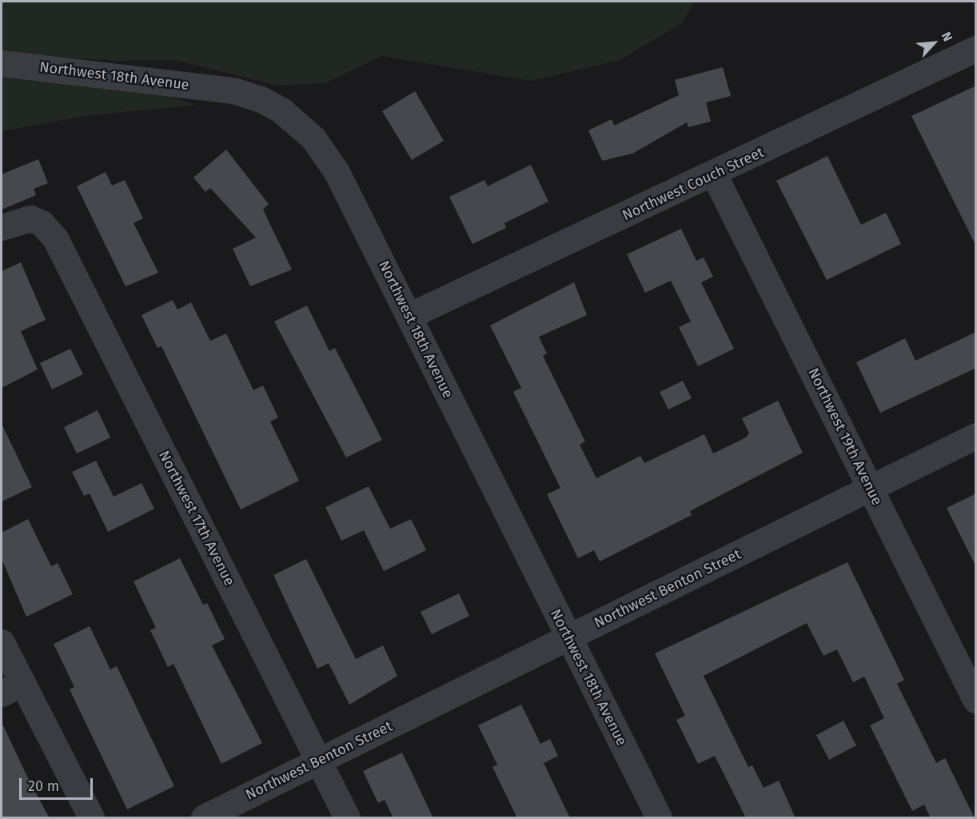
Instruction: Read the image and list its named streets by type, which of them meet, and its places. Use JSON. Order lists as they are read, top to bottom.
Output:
{
  "streets": {
    "street": [
      "Northwest 18th Avenue",
      "Northwest Couch Street",
      "Northwest 19th Avenue",
      "Northwest 17th Avenue",
      "Northwest Benton Street"
    ]
  },
  "crossings": [
    ["Northwest 18th Avenue", "Northwest Couch Street"],
    ["Northwest 18th Avenue", "Northwest Benton Street"],
    ["Northwest Couch Street", "Northwest 19th Avenue"],
    ["Northwest 19th Avenue", "Northwest Benton Street"],
    ["Northwest 17th Avenue", "Northwest Benton Street"]
  ],
  "scale_bar": "20 m",
  "north": "top right"
}
